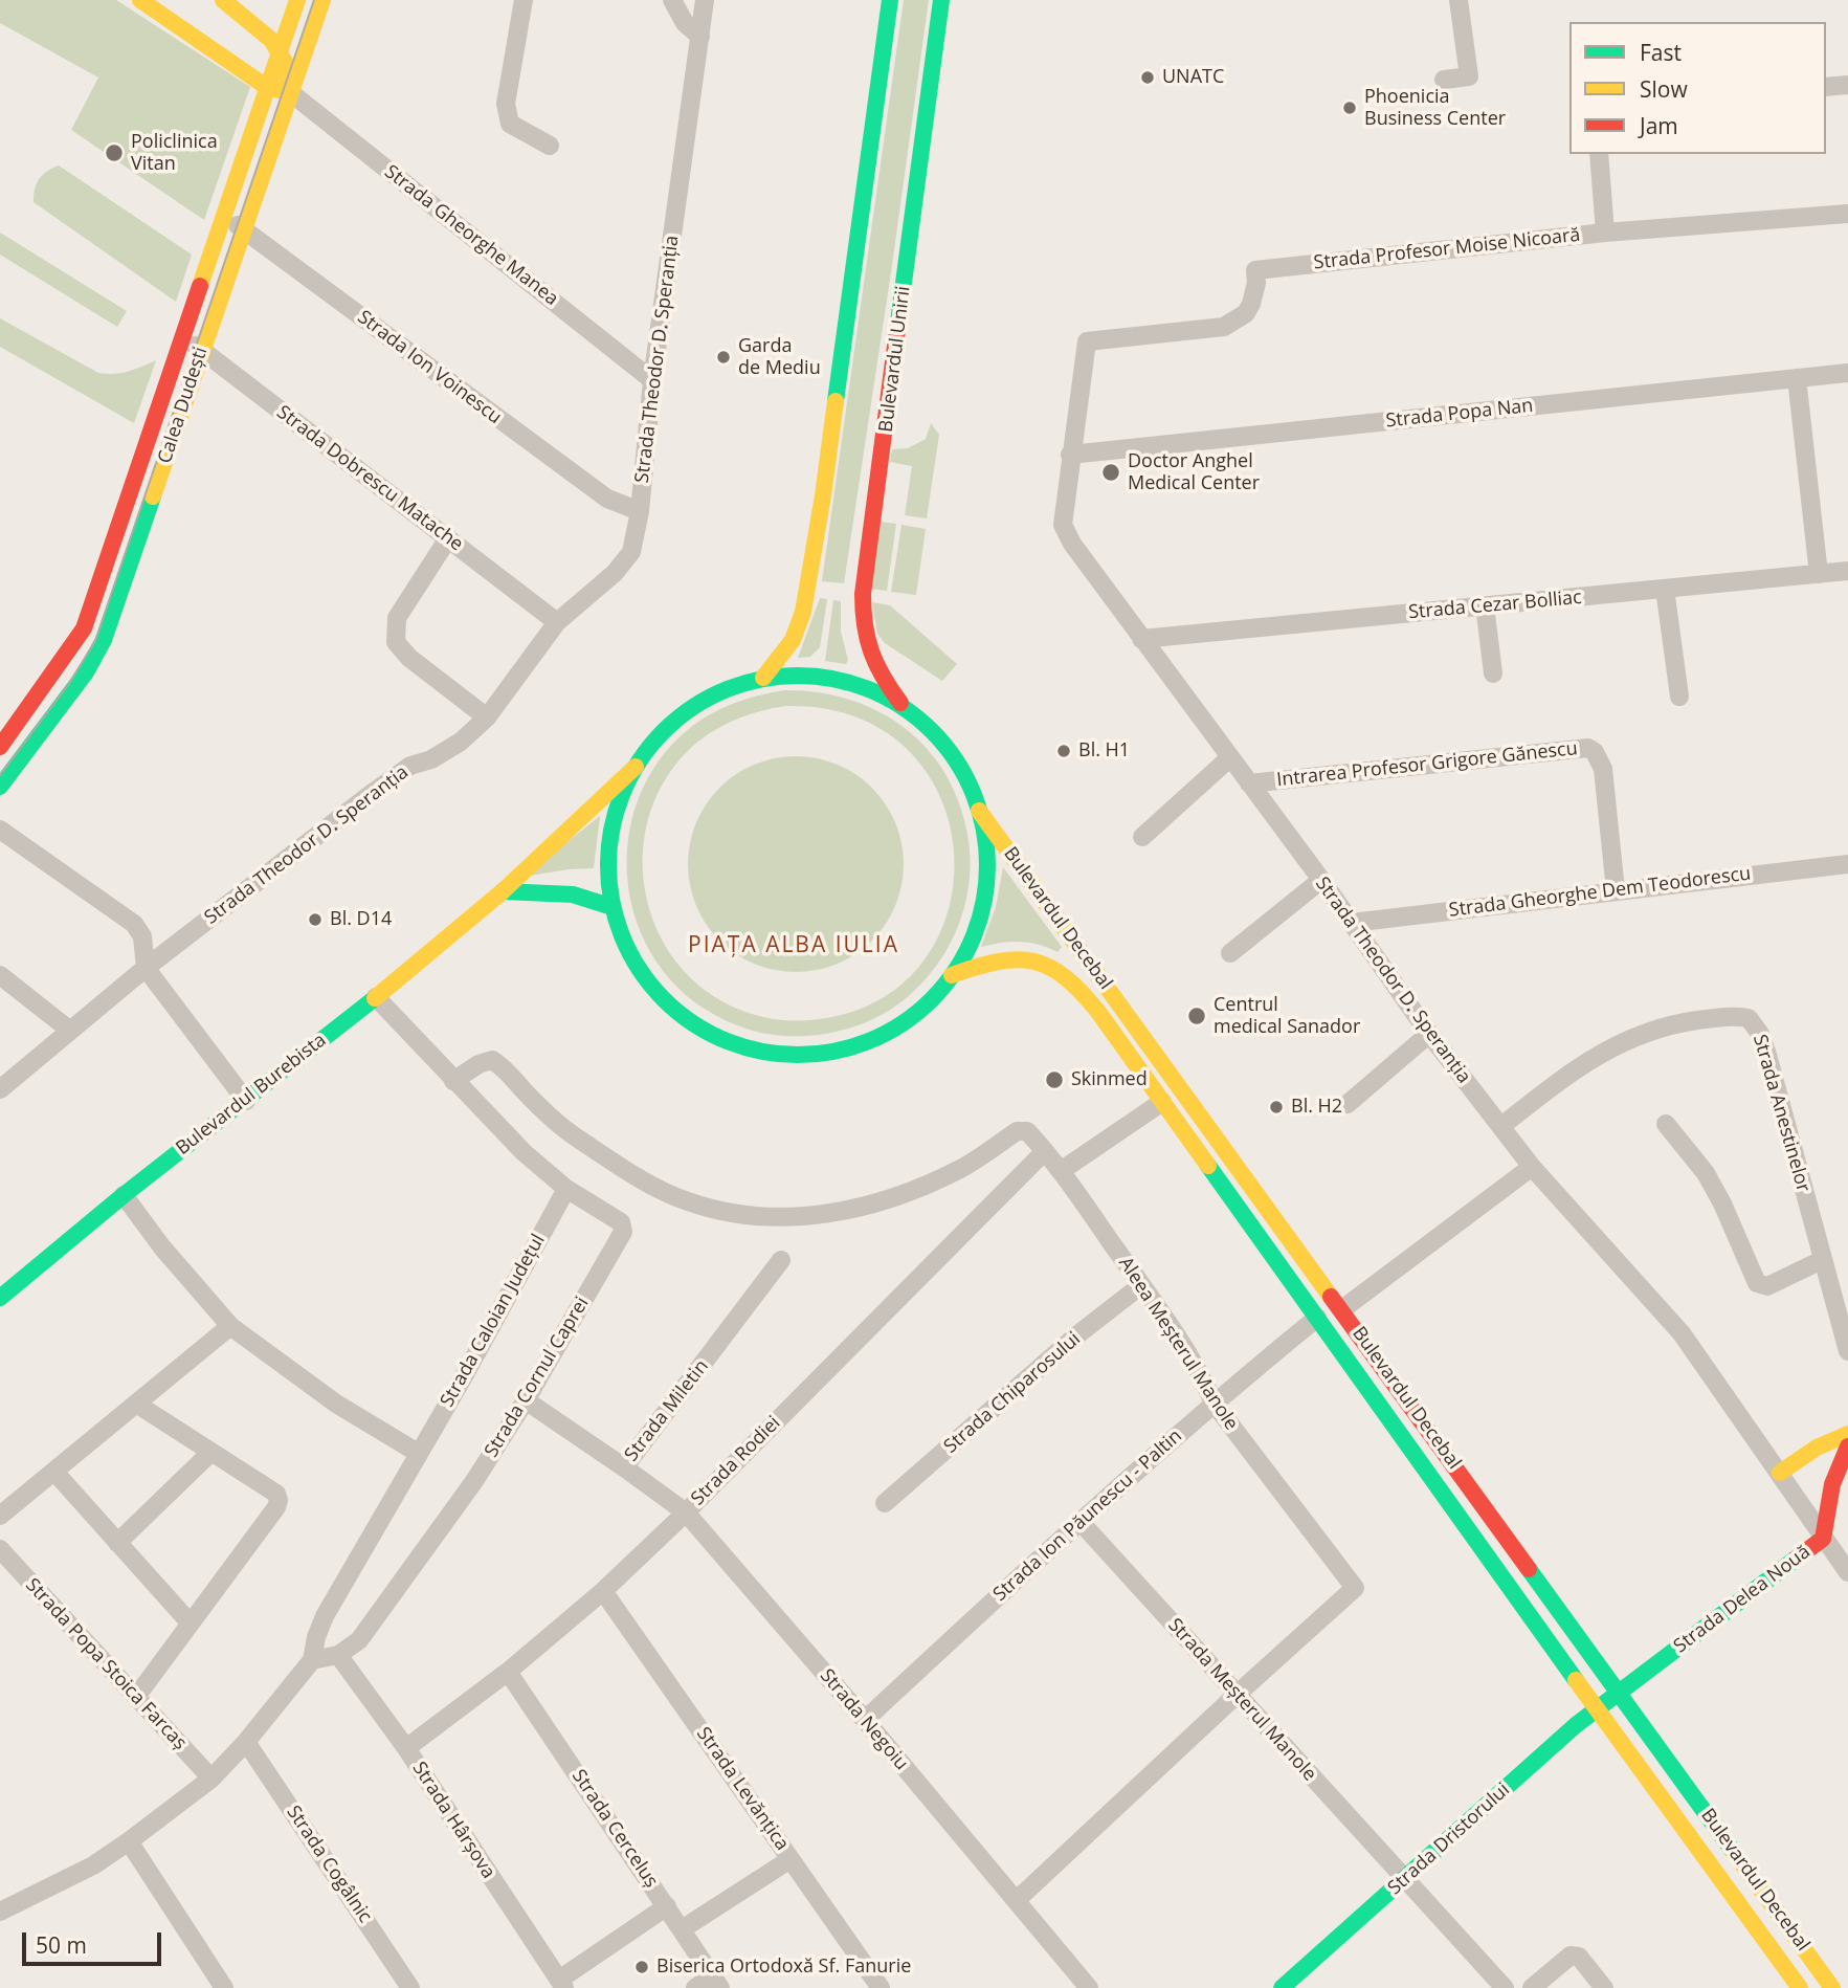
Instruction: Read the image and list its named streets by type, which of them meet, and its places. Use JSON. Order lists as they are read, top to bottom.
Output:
{
  "streets": {
    "main road": [
      "Bulevardul Unirii",
      "Calea Dudești",
      "Bulevardul Decebal",
      "Bulevardul Burebista",
      "Strada Delea Nouă",
      "Strada Dristorului"
    ],
    "street": [
      "Strada Gheorghe Manea",
      "Strada Profesor Moise Nicoară",
      "Strada Theodor D. Speranția",
      "Strada Ion Voinescu",
      "Strada Popa Nan",
      "Strada Dobrescu Matache",
      "Strada Cezar Bolliac",
      "Intrarea Profesor Grigore Gănescu",
      "Strada Gheorghe Dem Teodorescu",
      "Strada Anestinelor",
      "Strada Caloian Județul",
      "Aleea Meșterul Manole",
      "Strada Cornul Caprei",
      "Strada Chiparosului",
      "Strada Miletin",
      "Strada Rodiei",
      "Strada Ion Păunescu - Paltin",
      "Strada Popa Stoica Farcaș",
      "Strada Meșterul Manole",
      "Strada Negoiu",
      "Strada Levănțica",
      "Strada Hârșova",
      "Strada Cerceluș",
      "Strada Cogâlnic"
    ]
  },
  "crossings": [
    ["Strada Gheorghe Manea", "Strada Theodor D. Speranția"],
    ["Strada Gheorghe Manea", "Calea Dudești"],
    ["Strada Profesor Moise Nicoară", "Strada Theodor D. Speranția"],
    ["Strada Theodor D. Speranția", "Strada Ion Voinescu"],
    ["Strada Theodor D. Speranția", "Strada Popa Nan"],
    ["Strada Theodor D. Speranția", "Strada Dobrescu Matache"],
    ["Strada Theodor D. Speranția", "Strada Cezar Bolliac"],
    ["Strada Theodor D. Speranția", "Intrarea Profesor Grigore Gănescu"],
    ["Strada Theodor D. Speranția", "Strada Gheorghe Dem Teodorescu"],
    ["Strada Theodor D. Speranția", "Strada Anestinelor"],
    ["Strada Theodor D. Speranția", "Strada Delea Nouă"],
    ["Strada Ion Voinescu", "Calea Dudești"],
    ["Calea Dudești", "Strada Dobrescu Matache"],
    ["Intrarea Profesor Grigore Gănescu", "Strada Gheorghe Dem Teodorescu"],
    ["Bulevardul Decebal", "Strada Ion Păunescu - Paltin"],
    ["Bulevardul Decebal", "Strada Delea Nouă"],
    ["Bulevardul Decebal", "Strada Dristorului"],
    ["Strada Caloian Județul", "Strada Cornul Caprei"],
    ["Strada Caloian Județul", "Strada Popa Stoica Farcaș"],
    ["Strada Caloian Județul", "Strada Cogâlnic"],
    ["Aleea Meșterul Manole", "Strada Chiparosului"],
    ["Aleea Meșterul Manole", "Strada Rodiei"],
    ["Aleea Meșterul Manole", "Strada Ion Păunescu - Paltin"],
    ["Aleea Meșterul Manole", "Strada Meșterul Manole"],
    ["Aleea Meșterul Manole", "Strada Negoiu"],
    ["Strada Cornul Caprei", "Strada Miletin"],
    ["Strada Cornul Caprei", "Strada Hârșova"],
    ["Strada Miletin", "Strada Negoiu"],
    ["Strada Rodiei", "Strada Negoiu"],
    ["Strada Rodiei", "Strada Levănțica"],
    ["Strada Rodiei", "Strada Hârșova"],
    ["Strada Rodiei", "Strada Cerceluș"],
    ["Strada Ion Păunescu - Paltin", "Strada Meșterul Manole"],
    ["Strada Ion Păunescu - Paltin", "Strada Negoiu"],
    ["Strada Delea Nouă", "Strada Dristorului"],
    ["Strada Meșterul Manole", "Strada Dristorului"]
  ],
  "districts": ["PIAȚA ALBA IULIA"],
  "places": [
    "UNATC",
    "Phoenicia Business Center",
    "Policlinica Vitan",
    "Garda de Mediu",
    "Doctor Anghel Medical Center",
    "Bl. H1",
    "Bl. D14",
    "Centrul medical Sanador",
    "Skinmed",
    "Bl. H2",
    "Biserica Ortodoxă Sf. Fanurie"
  ],
  "legend": ["Fast", "Slow", "Jam"],
  "scale_bar": "50 m"
}
